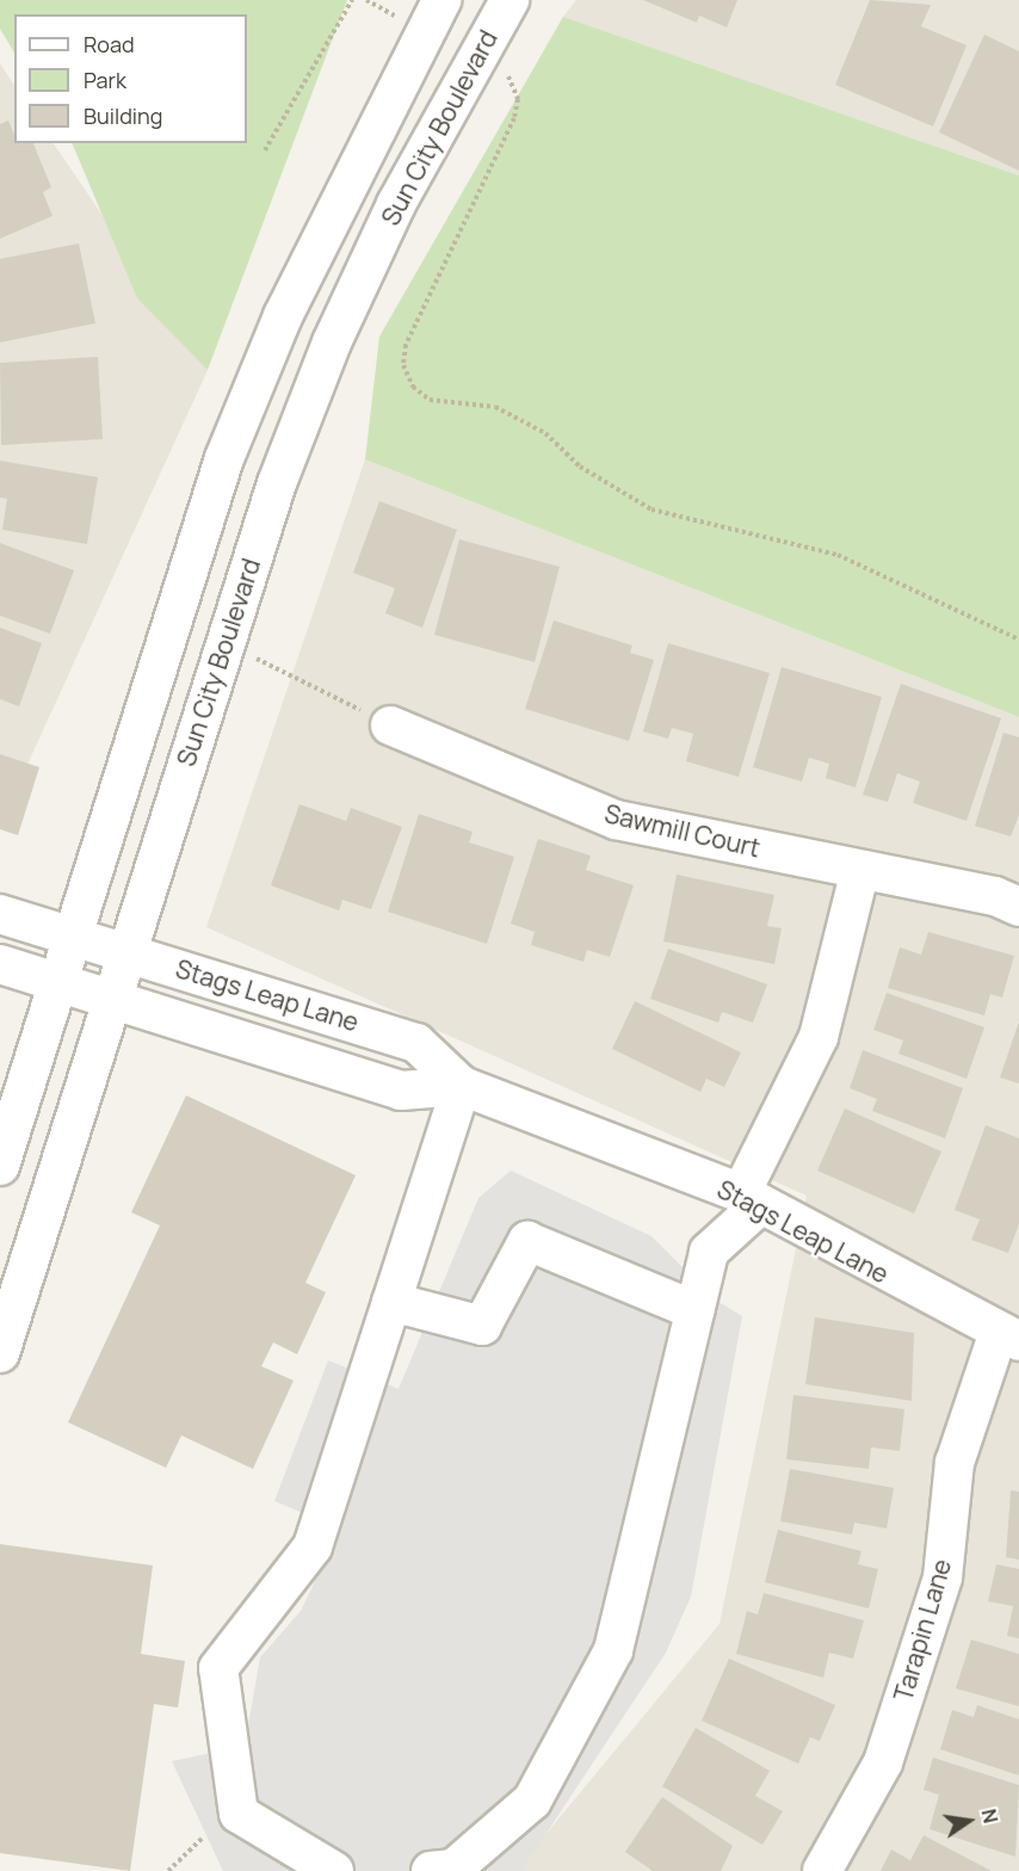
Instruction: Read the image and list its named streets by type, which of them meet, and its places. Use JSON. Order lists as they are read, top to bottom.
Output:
{
  "streets": {
    "street": [
      "Sun City Boulevard",
      "Sawmill Court",
      "Stags Leap Lane",
      "Tarapin Lane"
    ]
  },
  "crossings": [
    ["Sun City Boulevard", "Stags Leap Lane"],
    ["Stags Leap Lane", "Tarapin Lane"]
  ],
  "legend": ["Road", "Park", "Building"],
  "north": "right"
}
